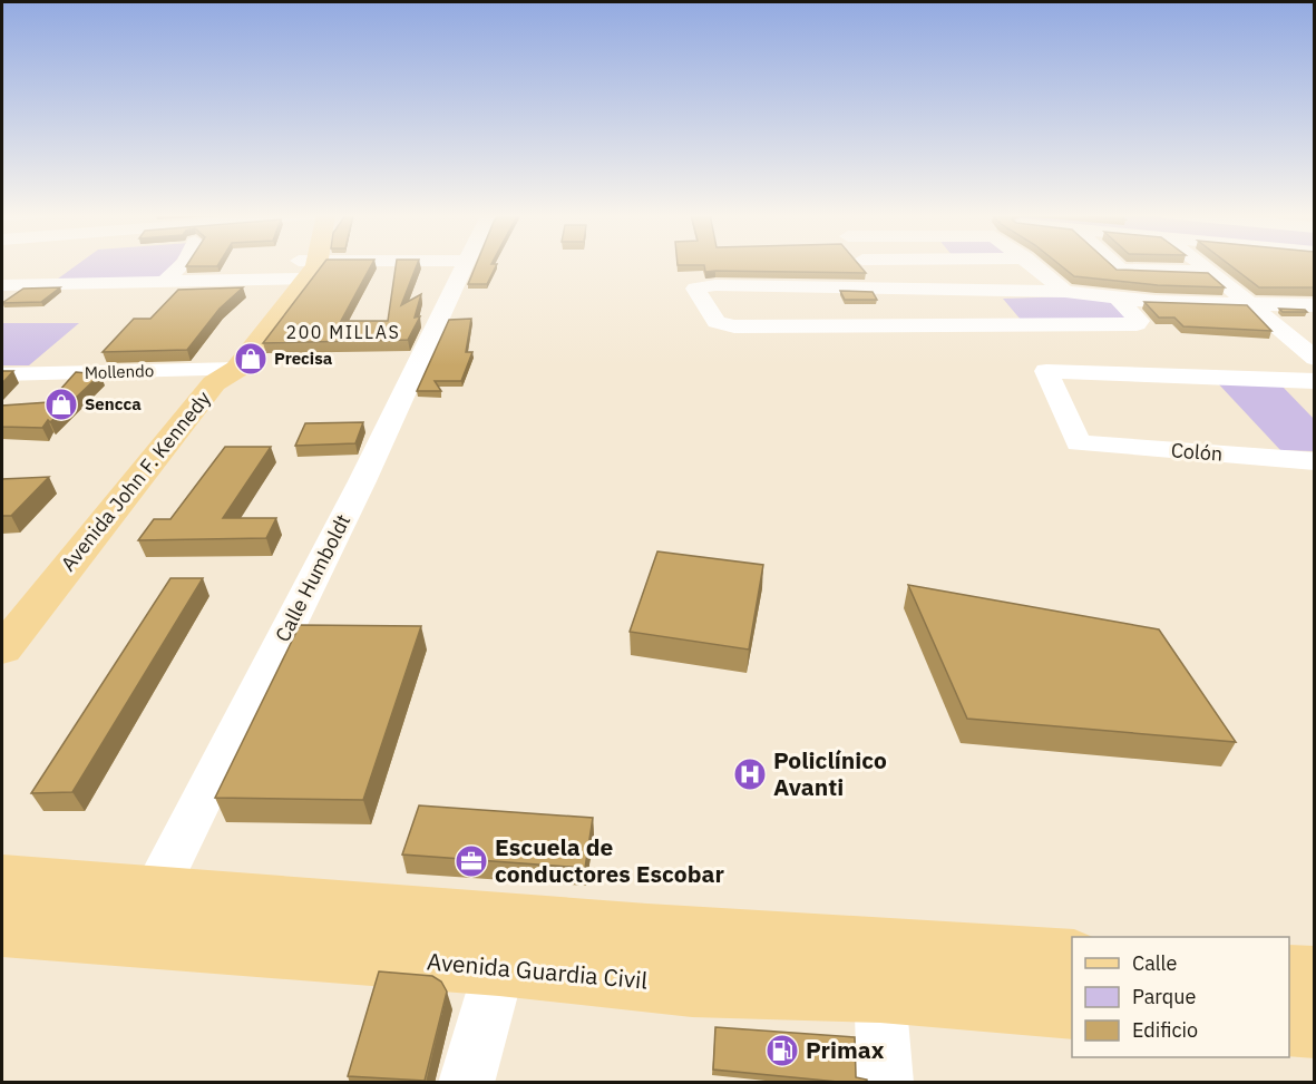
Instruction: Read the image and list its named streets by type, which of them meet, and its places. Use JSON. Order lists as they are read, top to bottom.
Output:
{
  "streets": {
    "main road": ["Avenida John F. Kennedy", "Avenida Guardia Civil"],
    "street": ["Mollendo", "Colón", "Calle Humboldt"]
  },
  "crossings": [
    ["Mollendo", "Avenida John F. Kennedy"],
    ["Calle Humboldt", "Avenida Guardia Civil"]
  ],
  "districts": ["200 MILLAS"],
  "places": {
    "shop": ["Precisa", "Sencca"],
    "hospital": ["Policlínico Avanti"],
    "office": ["Escuela de conductores Escobar"],
    "fuel station": ["Primax"]
  },
  "legend": ["Calle", "Parque", "Edificio"]
}
